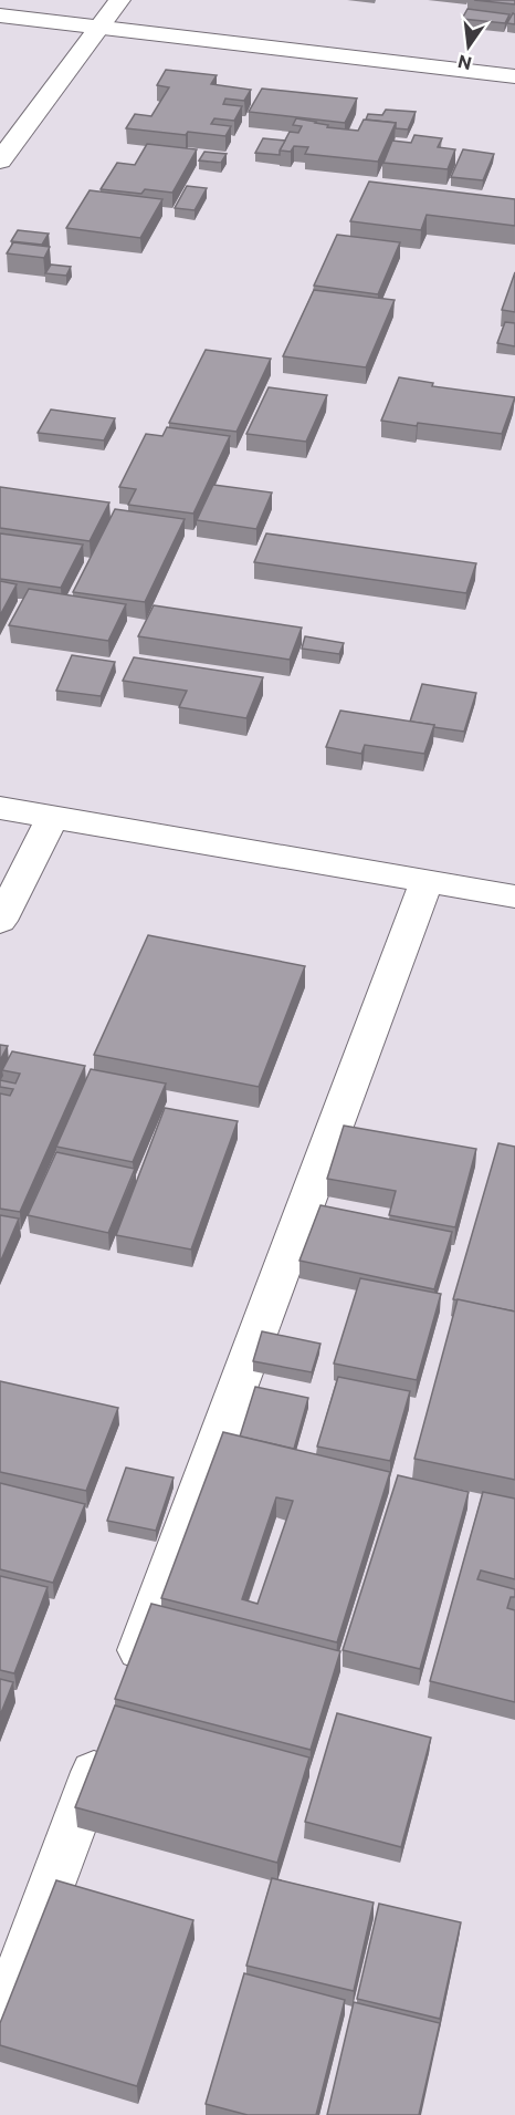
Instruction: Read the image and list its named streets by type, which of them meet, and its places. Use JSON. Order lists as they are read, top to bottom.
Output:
{
  "north": "bottom"
}
